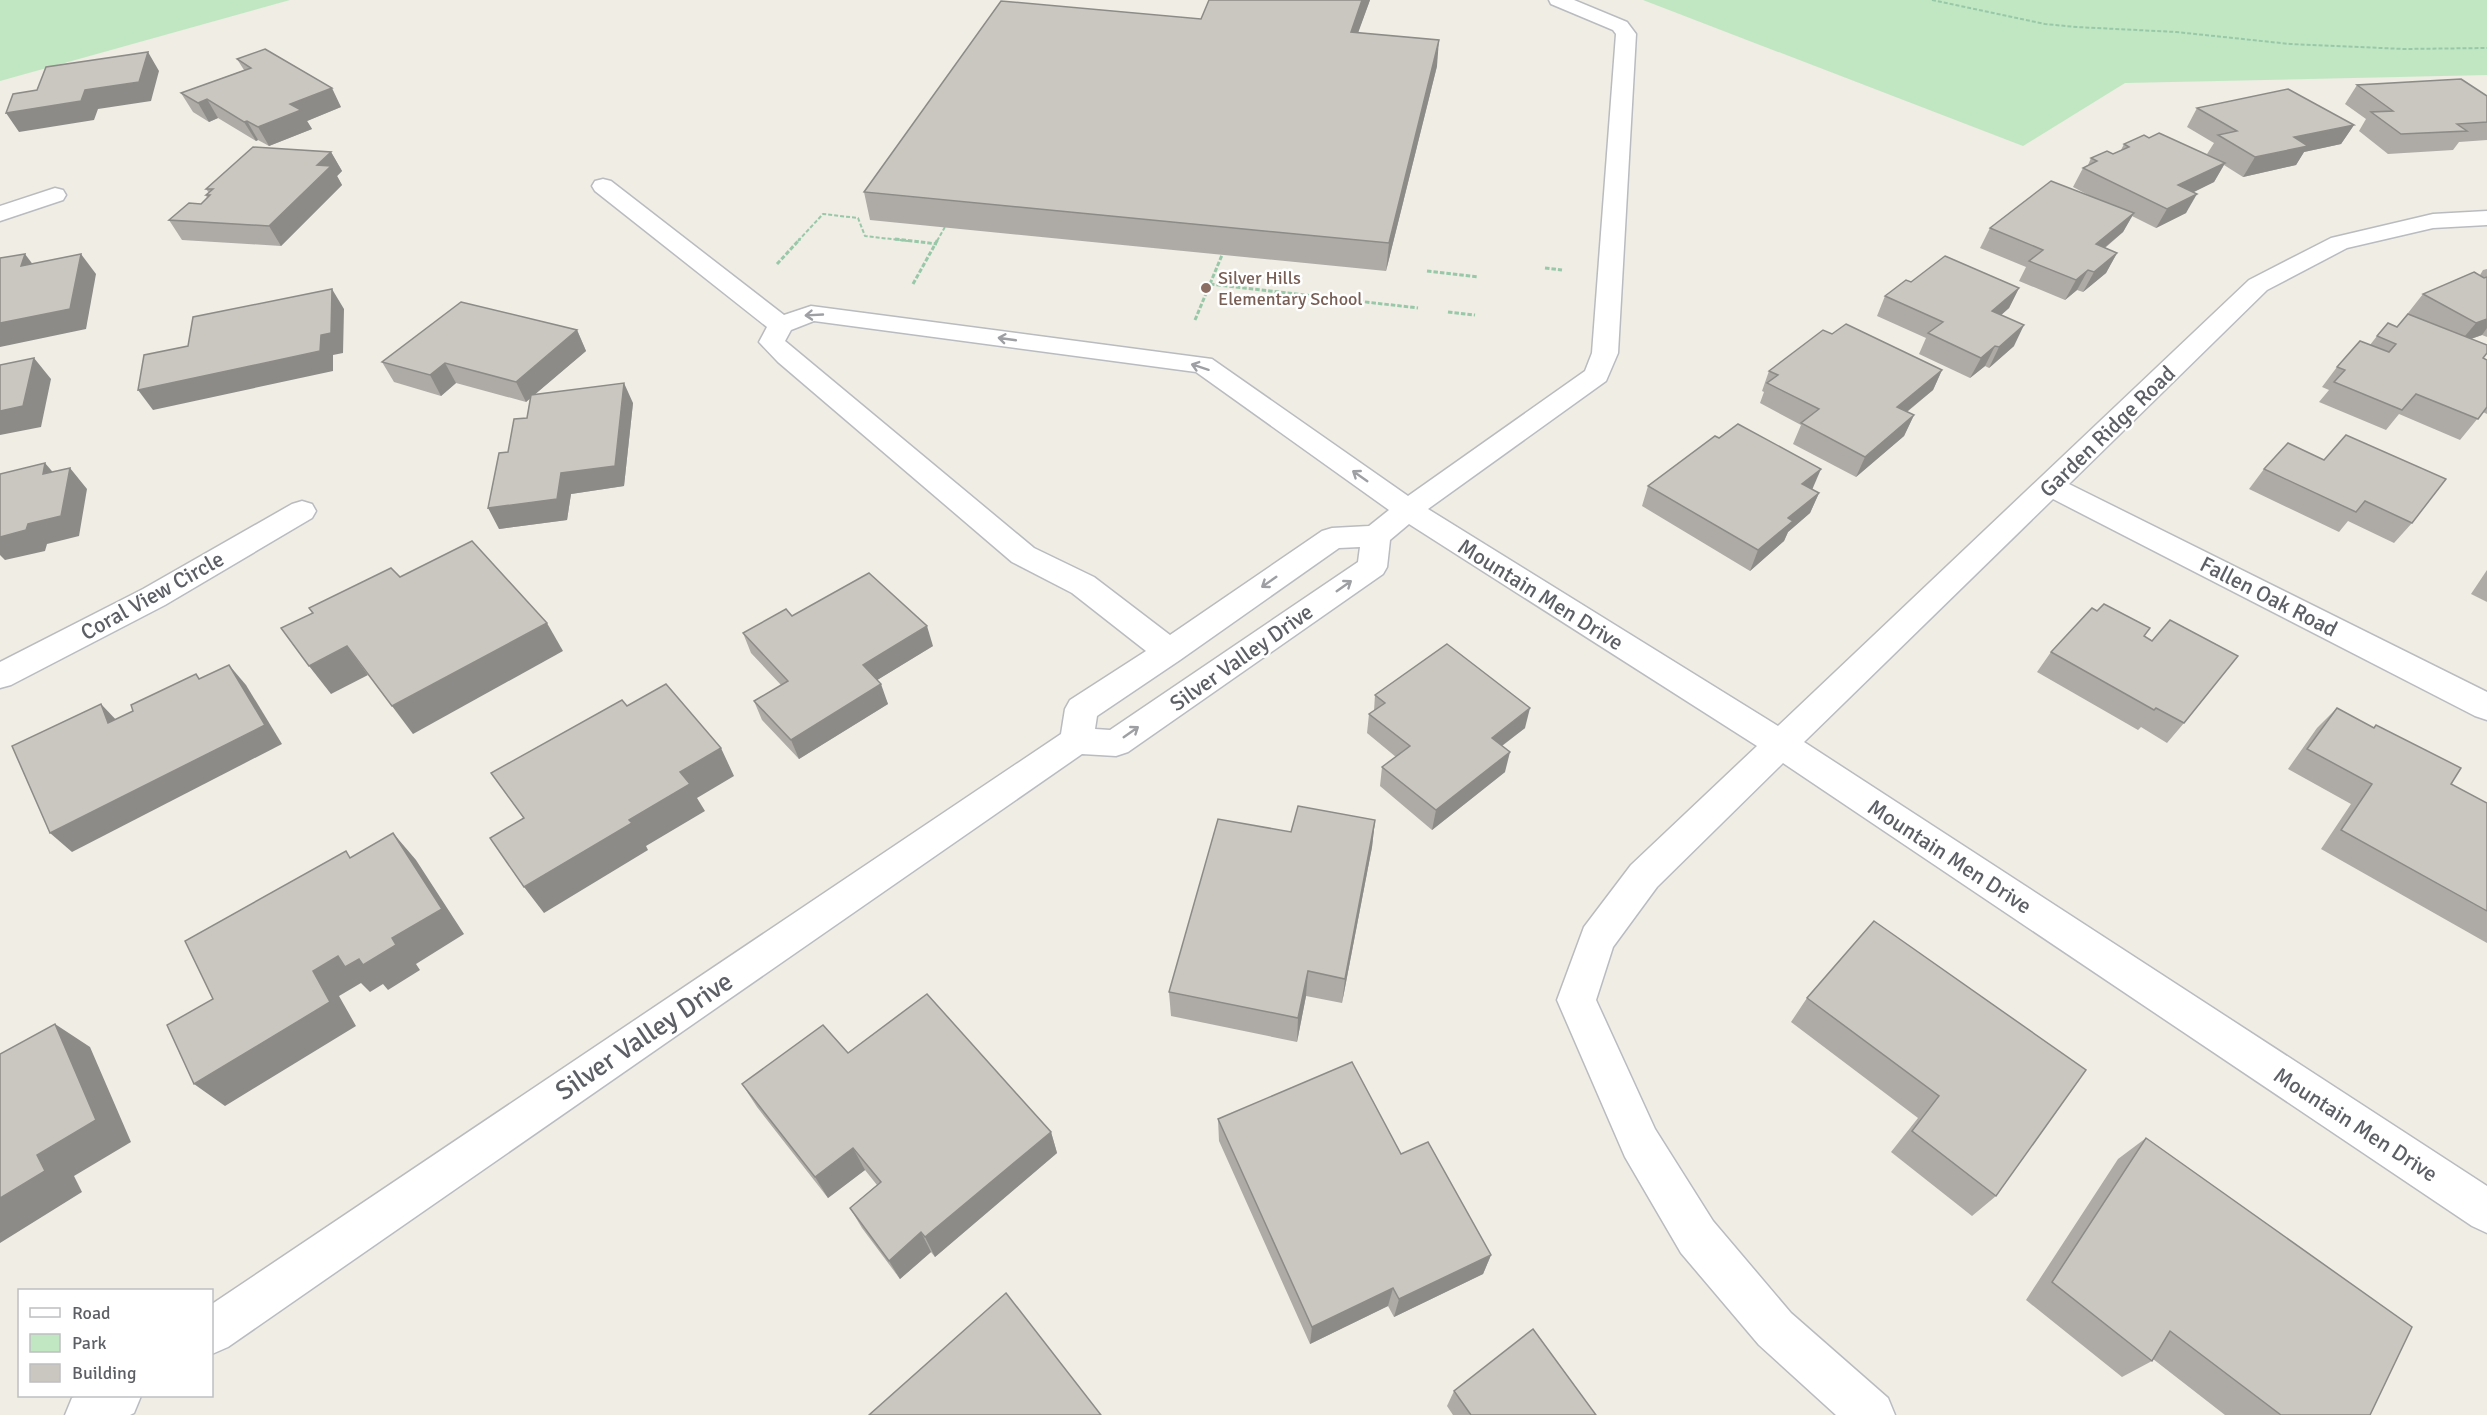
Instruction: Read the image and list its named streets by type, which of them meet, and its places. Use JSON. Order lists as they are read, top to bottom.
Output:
{
  "streets": {
    "street": [
      "Garden Ridge Road",
      "Mountain Men Drive",
      "Coral View Circle",
      "Fallen Oak Road",
      "Silver Valley Drive"
    ]
  },
  "crossings": [
    ["Garden Ridge Road", "Mountain Men Drive"],
    ["Garden Ridge Road", "Fallen Oak Road"]
  ],
  "places": ["Silver Hills Elementary School"],
  "legend": ["Road", "Park", "Building"]
}
